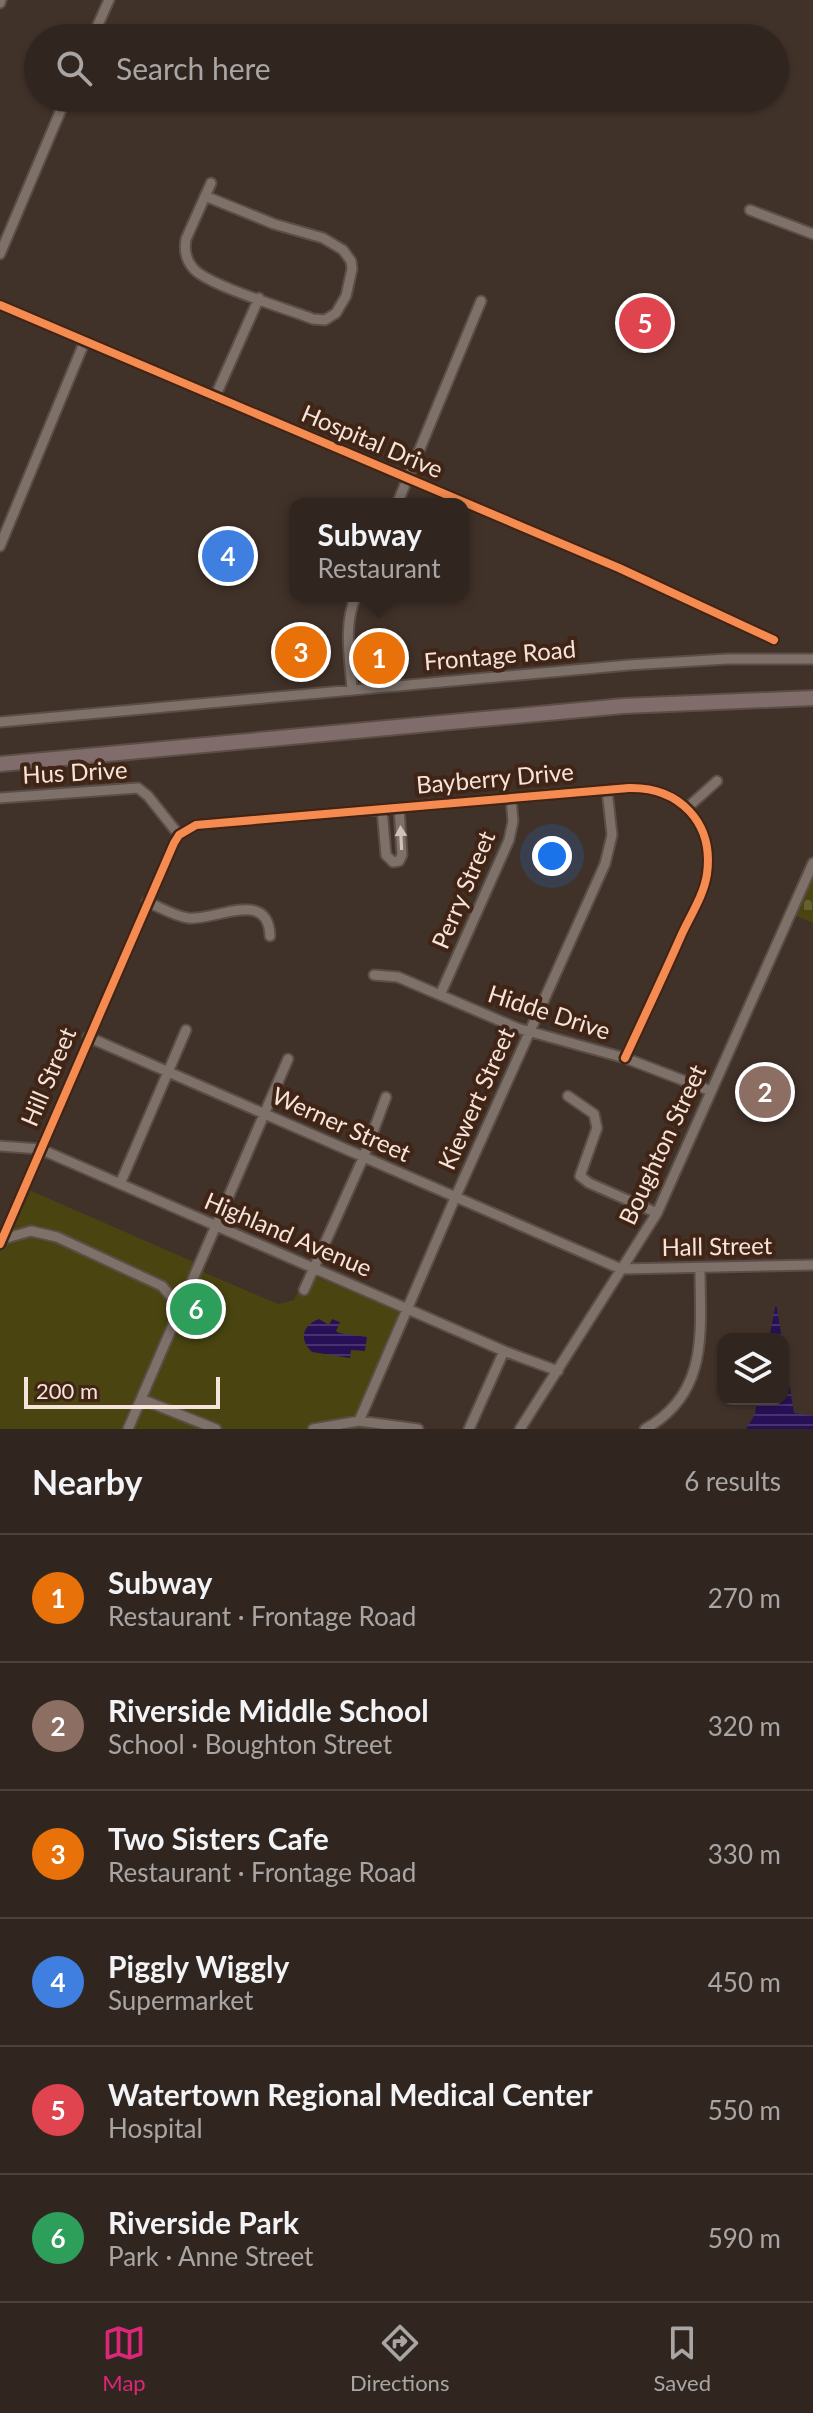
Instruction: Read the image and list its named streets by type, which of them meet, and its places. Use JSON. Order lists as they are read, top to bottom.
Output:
{
  "streets": {
    "street": [
      "Hospital Drive",
      "Frontage Road",
      "Hus Drive",
      "Bayberry Drive",
      "Perry Street",
      "Hidde Drive",
      "Hill Street",
      "Kiewert Street",
      "Werner Street",
      "Boughton Street",
      "Highland Avenue",
      "Hall Street"
    ]
  },
  "crossings": [
    ["Hus Drive", "Bayberry Drive"],
    ["Bayberry Drive", "Perry Street"],
    ["Bayberry Drive", "Kiewert Street"],
    ["Perry Street", "Hidde Drive"],
    ["Hidde Drive", "Kiewert Street"],
    ["Hidde Drive", "Boughton Street"],
    ["Hill Street", "Werner Street"],
    ["Hill Street", "Highland Avenue"],
    ["Kiewert Street", "Werner Street"],
    ["Kiewert Street", "Highland Avenue"],
    ["Werner Street", "Boughton Street"],
    ["Werner Street", "Hall Street"],
    ["Boughton Street", "Highland Avenue"],
    ["Boughton Street", "Hall Street"]
  ],
  "scale_bar": "200 m",
  "page": {
    "search": "Search here",
    "pins": [
      "5",
      "4",
      "3",
      "1",
      "2",
      "6"
    ],
    "popup": ["Subway", "Restaurant"],
    "scale": "200 m",
    "heading": ["Nearby", "6 results"],
    "list": [
      {
        "mark": "1",
        "name": "Subway",
        "note": "Restaurant · Frontage Road",
        "value": "270 m"
      },
      {
        "mark": "2",
        "name": "Riverside Middle School",
        "note": "School · Boughton Street",
        "value": "320 m"
      },
      {
        "mark": "3",
        "name": "Two Sisters Cafe",
        "note": "Restaurant · Frontage Road",
        "value": "330 m"
      },
      {
        "mark": "4",
        "name": "Piggly Wiggly",
        "note": "Supermarket",
        "value": "450 m"
      },
      {
        "mark": "5",
        "name": "Watertown Regional Medical Center",
        "note": "Hospital",
        "value": "550 m"
      },
      {
        "mark": "6",
        "name": "Riverside Park",
        "note": "Park · Anne Street",
        "value": "590 m"
      }
    ],
    "nav": ["Map", "Directions", "Saved"]
  }
}
